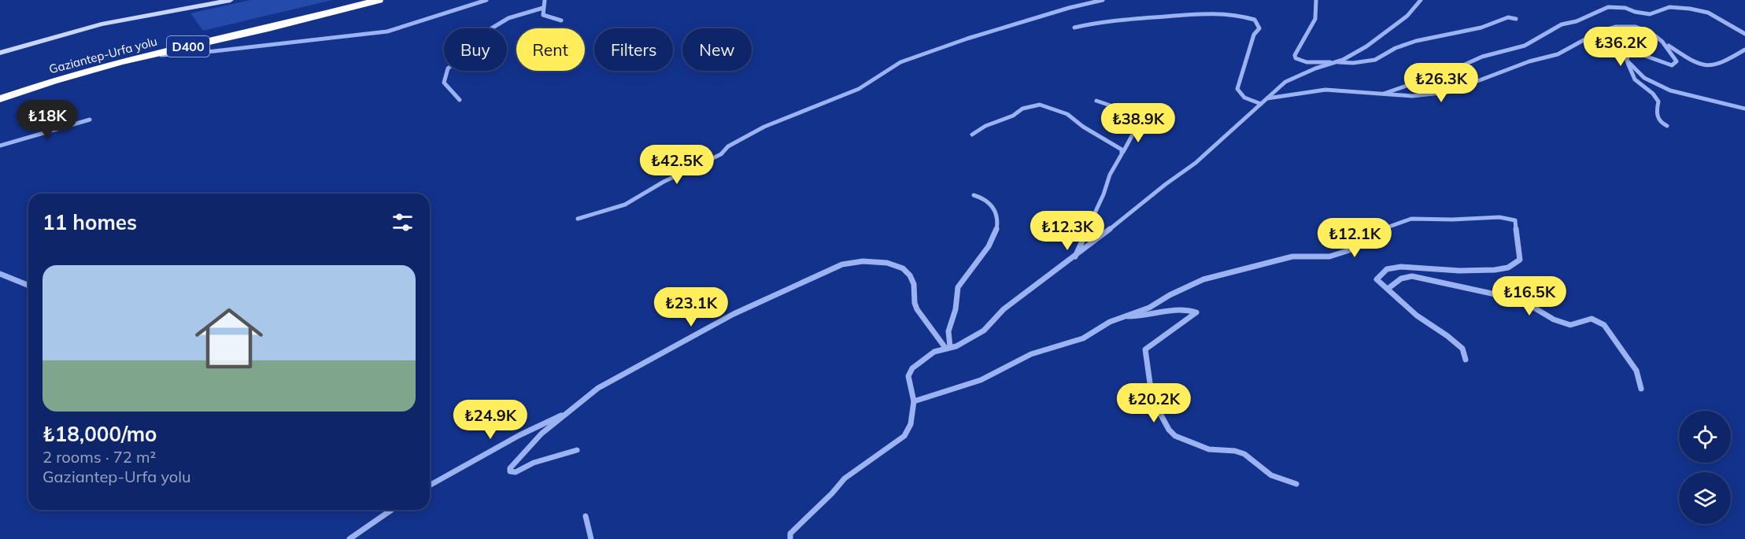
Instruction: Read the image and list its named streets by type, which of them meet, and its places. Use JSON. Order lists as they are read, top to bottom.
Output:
{
  "streets": {
    "highway": ["D400", "Gaziantep-Urfa yolu"]
  },
  "page": {
    "price": [
      "₺36.2K",
      "₺26.3K",
      "₺18K",
      "₺38.9K",
      "₺42.5K",
      "₺12.3K",
      "₺12.1K",
      "₺16.5K",
      "₺23.1K",
      "₺20.2K",
      "₺24.9K"
    ],
    "chip": [
      "Buy",
      "Rent",
      "Filters",
      "New"
    ],
    "heading": "11 homes",
    "list": [
      {
        "name": "₺18,000/mo",
        "note": "2 rooms · 72 m² · Gaziantep-Urfa yolu"
      }
    ]
  }
}
